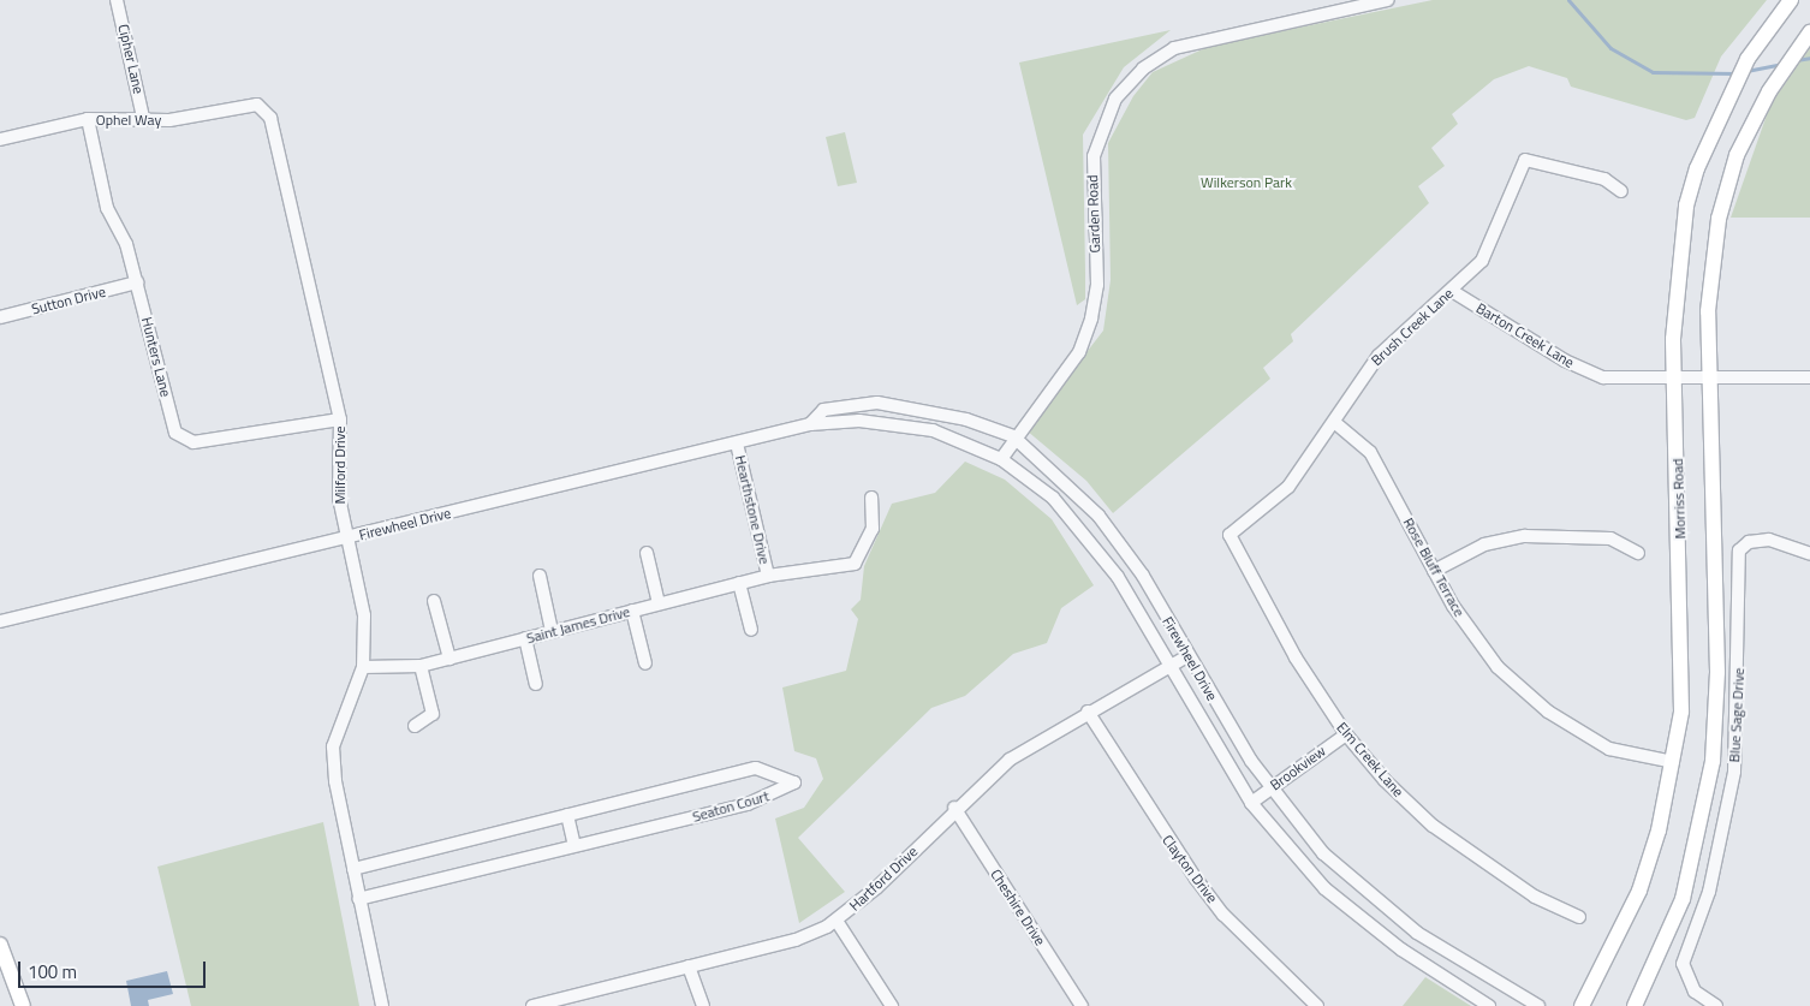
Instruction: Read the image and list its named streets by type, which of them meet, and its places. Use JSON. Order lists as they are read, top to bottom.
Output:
{
  "streets": {
    "main road": ["Morriss Road"],
    "street": [
      "Cipher Lane",
      "Ophel Way",
      "Garden Road",
      "Sutton Drive",
      "Brush Creek Lane",
      "Barton Creek Lane",
      "Hunters Lane",
      "Milford Drive",
      "Hearthstone Drive",
      "Firewheel Drive",
      "Rose Bluff Terrace",
      "Saint James Drive",
      "Blue Sage Drive",
      "Elm Creek Lane",
      "Brookview",
      "Seaton Court",
      "Clayton Drive",
      "Hartford Drive",
      "Cheshire Drive"
    ]
  },
  "crossings": [
    ["Cipher Lane", "Ophel Way"],
    ["Ophel Way", "Hunters Lane"],
    ["Ophel Way", "Milford Drive"],
    ["Garden Road", "Firewheel Drive"],
    ["Sutton Drive", "Hunters Lane"],
    ["Brush Creek Lane", "Barton Creek Lane"],
    ["Brush Creek Lane", "Rose Bluff Terrace"],
    ["Brush Creek Lane", "Elm Creek Lane"],
    ["Barton Creek Lane", "Morriss Road"],
    ["Hunters Lane", "Milford Drive"],
    ["Milford Drive", "Firewheel Drive"],
    ["Milford Drive", "Saint James Drive"],
    ["Milford Drive", "Seaton Court"],
    ["Morriss Road", "Rose Bluff Terrace"],
    ["Hearthstone Drive", "Firewheel Drive"],
    ["Hearthstone Drive", "Saint James Drive"],
    ["Firewheel Drive", "Brookview"],
    ["Firewheel Drive", "Hartford Drive"],
    ["Elm Creek Lane", "Brookview"],
    ["Clayton Drive", "Hartford Drive"],
    ["Hartford Drive", "Cheshire Drive"]
  ],
  "parks": ["Wilkerson Park"],
  "scale_bar": "100 m"
}
